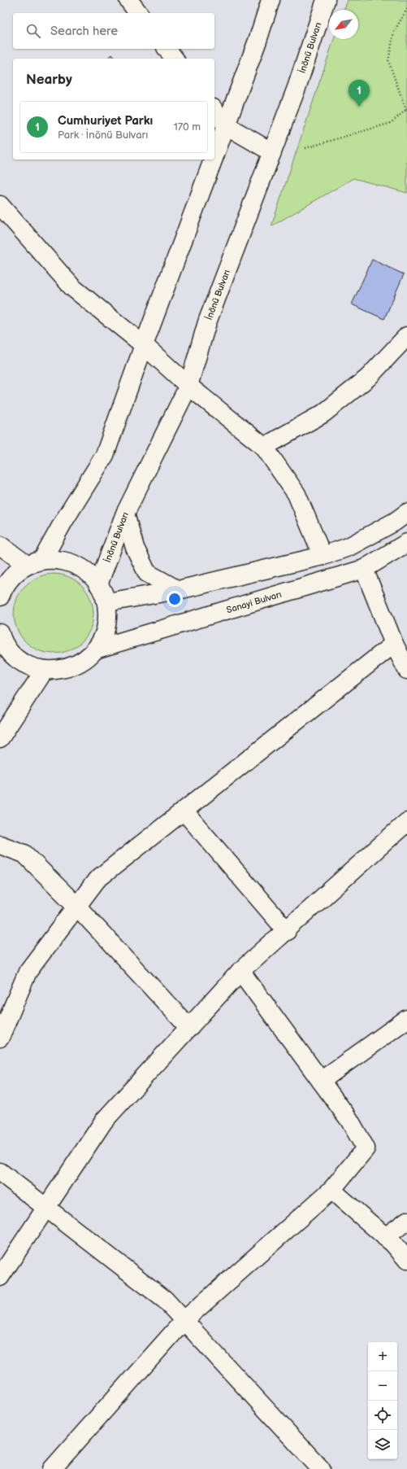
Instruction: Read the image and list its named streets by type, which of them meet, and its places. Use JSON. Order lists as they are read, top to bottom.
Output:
{
  "streets": {
    "street": ["İnönü Bulvarı", "Sanayi Bulvarı"]
  },
  "north": "bottom left",
  "page": {
    "search": "Search here",
    "heading": "Nearby",
    "pins": "1",
    "list": [
      {
        "mark": "1",
        "name": "Cumhuriyet Parkı",
        "note": "Park · İnönü Bulvarı",
        "value": "170 m"
      }
    ],
    "map_buttons": ["+", "−"]
  }
}
